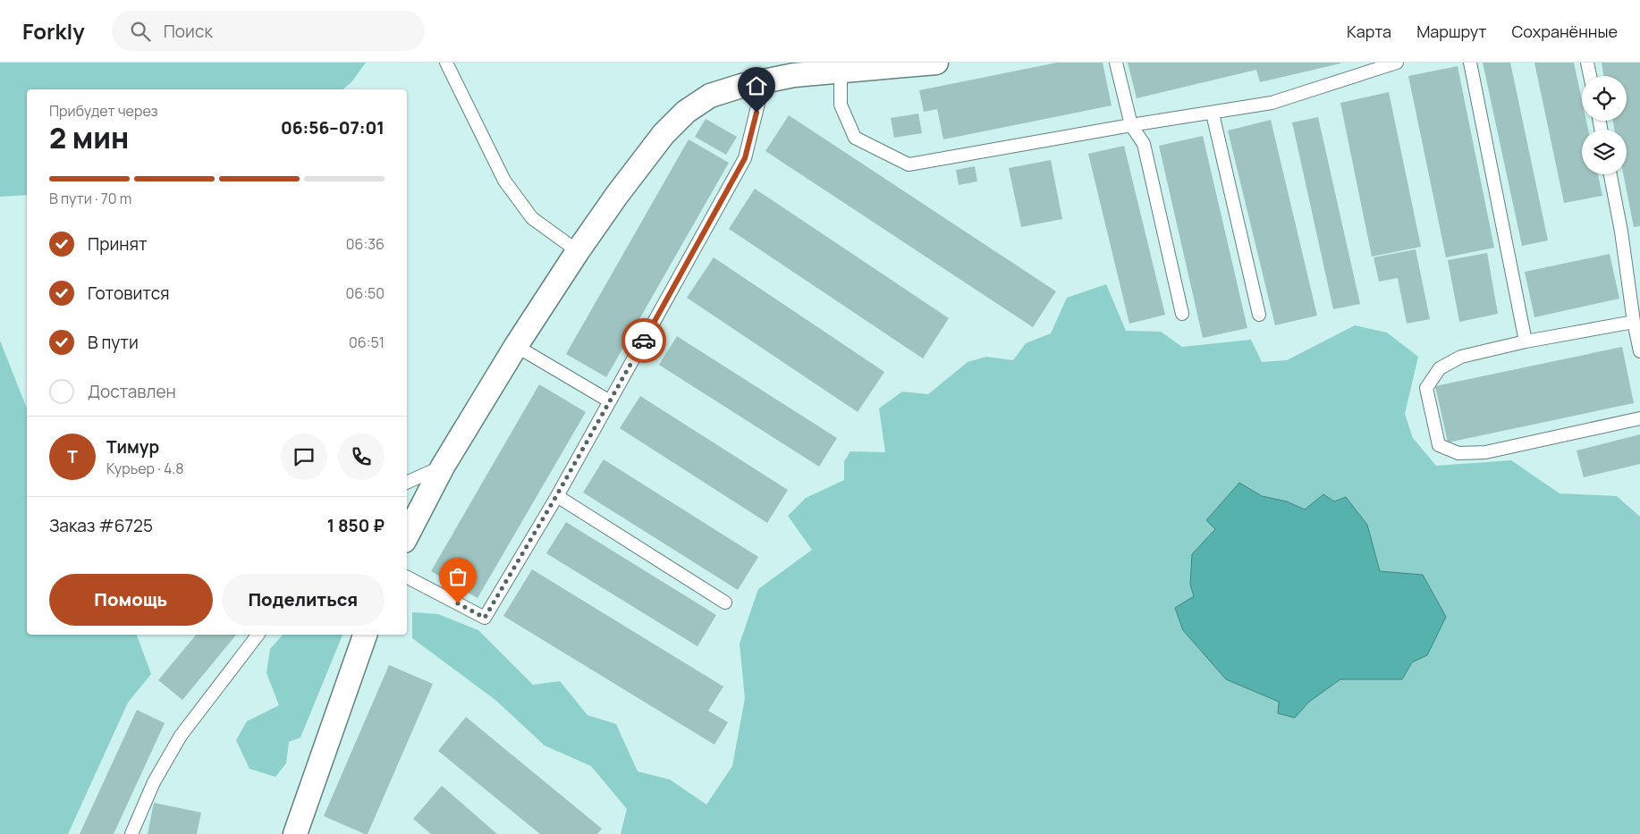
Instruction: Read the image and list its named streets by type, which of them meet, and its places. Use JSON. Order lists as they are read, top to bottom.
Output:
{
  "page": {
    "header": "Forkly",
    "search": "Поиск",
    "nav": ["Карта", "Маршрут", "Сохранённые"],
    "heading": ["2 мин", "Прибудет через", "06:56–07:01"],
    "panel": [
      "Тимур",
      "Курьер · 4.8",
      "Заказ #6725",
      "1 850 ₽"
    ],
    "bar": "В пути · 70 m",
    "list": [
      ["Принят", "06:36"],
      ["Готовится", "06:50"],
      ["В пути", "06:51"],
      "Доставлен"
    ],
    "round": "Т",
    "buttons": ["Помощь", "Поделиться"]
  }
}
